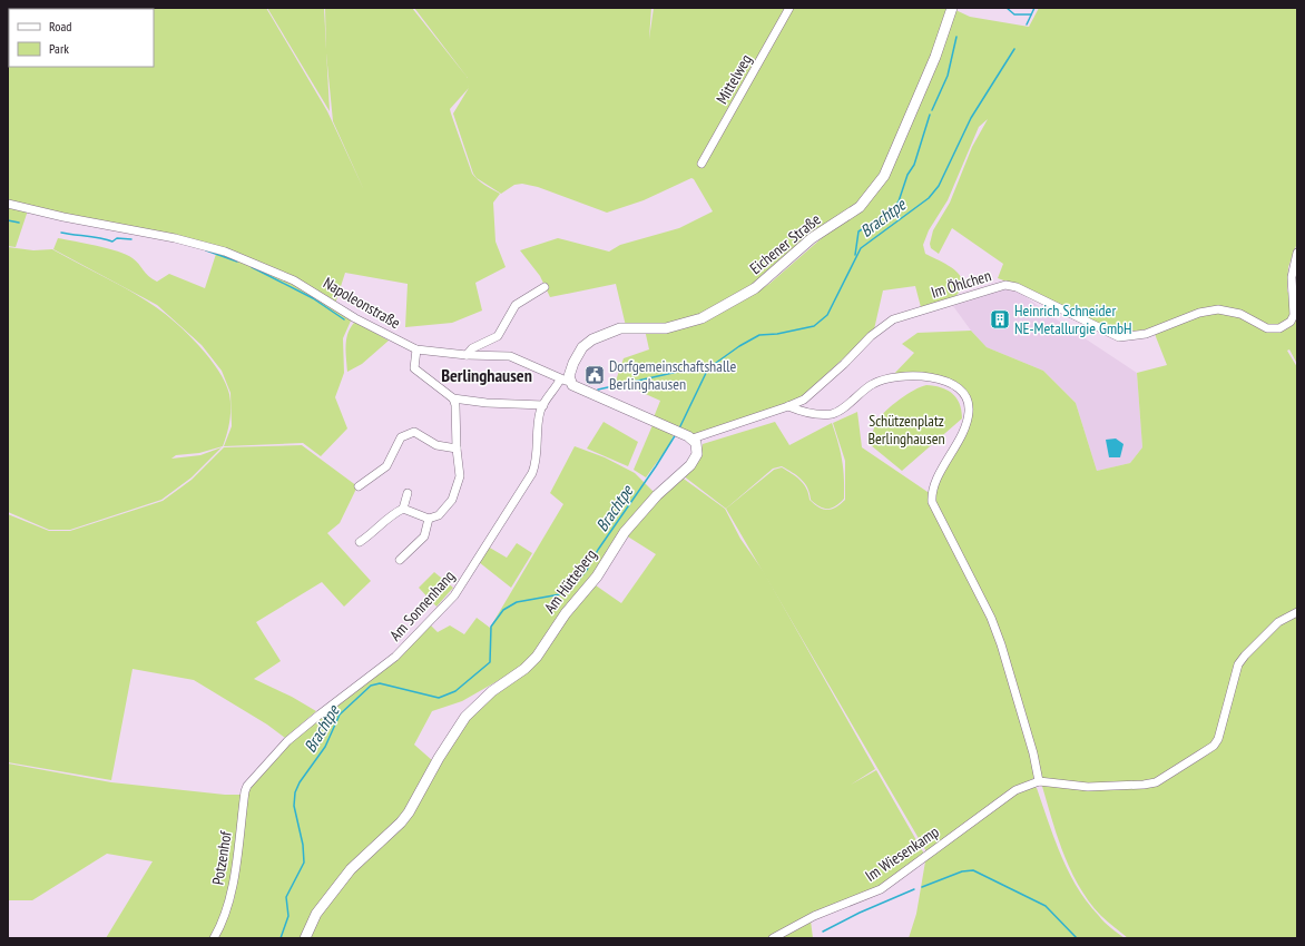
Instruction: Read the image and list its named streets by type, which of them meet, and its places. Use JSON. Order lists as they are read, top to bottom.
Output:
{
  "streets": {
    "main road": ["Eichener Straße", "Napoleonstraße", "Am Hütteberg"],
    "street": [
      "Mittelweg",
      "Im Öhlchen",
      "Am Sonnenhang",
      "Im Wiesenkamp",
      "Potzenhof"
    ]
  },
  "crossings": [
    ["Eichener Straße", "Napoleonstraße"],
    ["Eichener Straße", "Am Sonnenhang"],
    ["Im Öhlchen", "Napoleonstraße"],
    ["Im Öhlchen", "Am Hütteberg"],
    ["Napoleonstraße", "Am Hütteberg"],
    ["Napoleonstraße", "Am Sonnenhang"],
    ["Am Sonnenhang", "Potzenhof"]
  ],
  "districts": ["Berlinghausen"],
  "water": ["Brachtpe"],
  "parks": ["Schützenplatz Berlinghausen"],
  "places": {
    "building": ["Heinrich Schneider NE-Metallurgie GmbH"],
    "public building": ["Dorfgemeinschaftshalle Berlinghausen"]
  },
  "legend": ["Road", "Park"]
}
